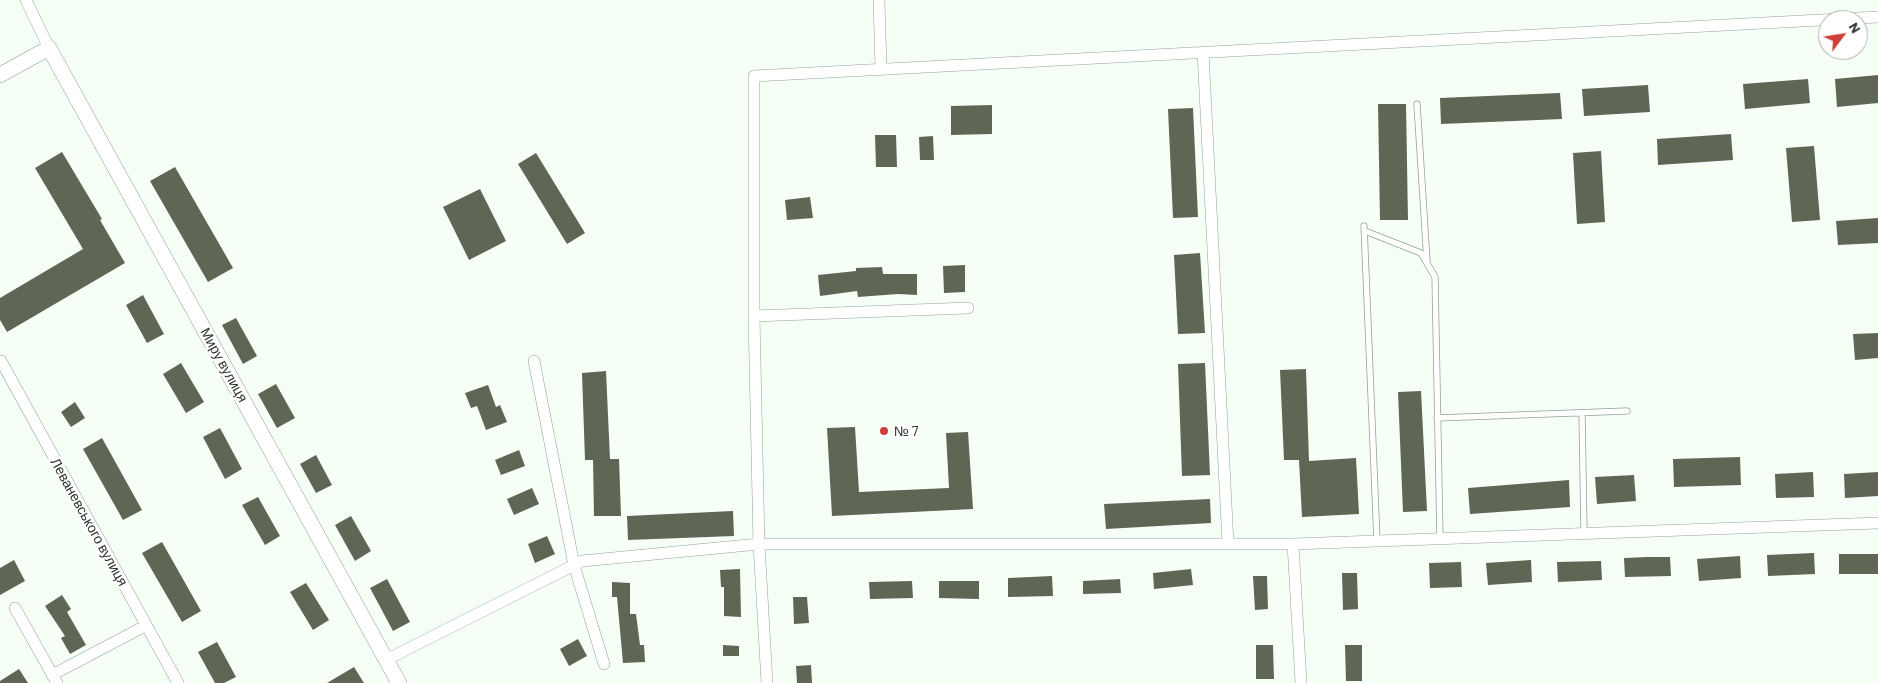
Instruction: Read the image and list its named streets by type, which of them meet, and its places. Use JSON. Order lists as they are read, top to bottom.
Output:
{
  "streets": {
    "main road": ["Миру вулиця"],
    "street": ["Леваневського вулиця"]
  },
  "places": ["№ 7"],
  "north": "top right"
}
